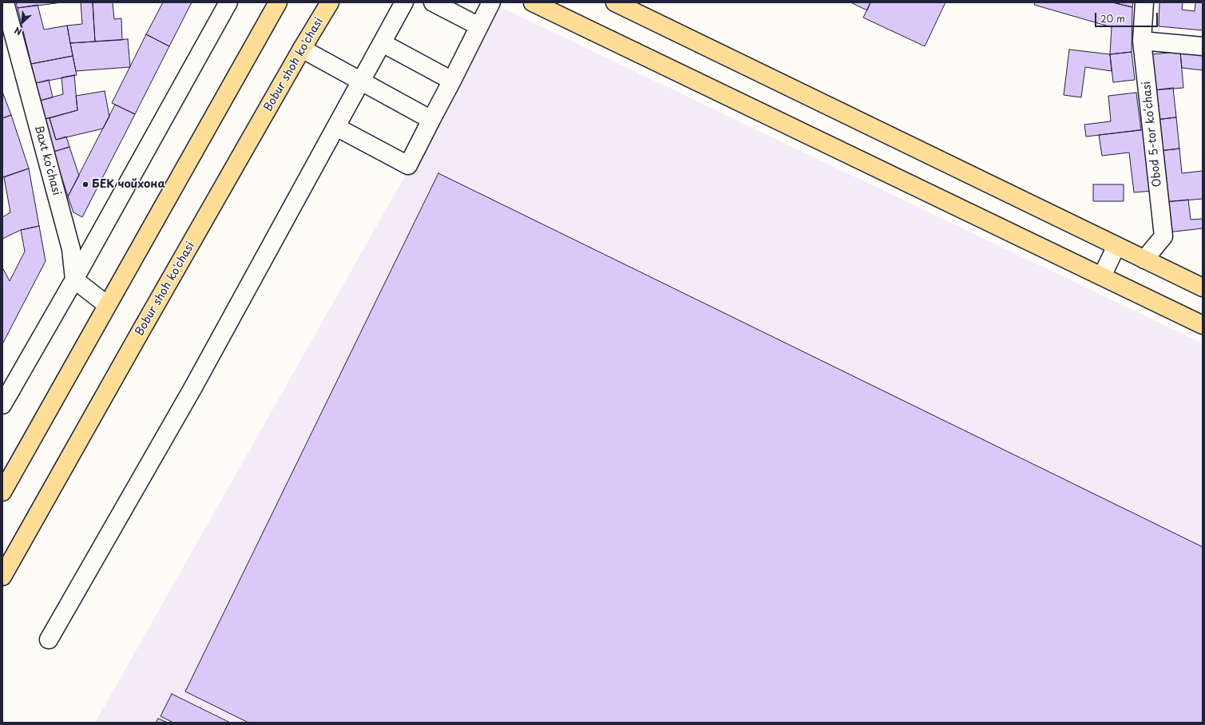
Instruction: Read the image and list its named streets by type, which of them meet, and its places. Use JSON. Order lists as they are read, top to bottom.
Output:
{
  "streets": {
    "main road": ["Bobur shoh ko'chasi"],
    "street": ["Obod 5-tor koʻchasi", "Baxt koʻchasi"]
  },
  "places": ["БЕК чойхона"],
  "scale_bar": "20 m",
  "north": "bottom left"
}
